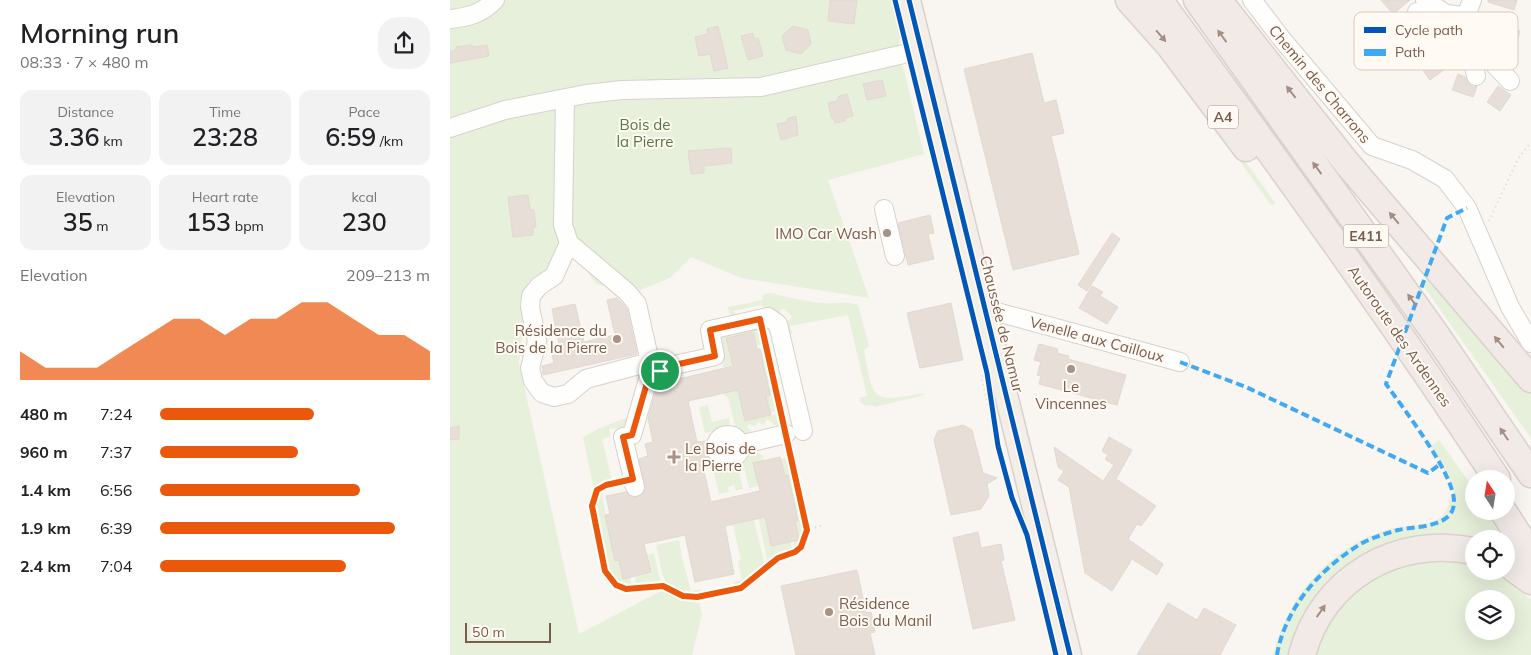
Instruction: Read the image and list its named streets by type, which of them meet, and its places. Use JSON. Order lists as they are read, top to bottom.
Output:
{
  "streets": {
    "highway": ["A4", "E411", "Autoroute des Ardennes"],
    "main road": ["Chaussée de Namur"],
    "street": ["Chemin des Charrons", "Venelle aux Cailloux"]
  },
  "crossings": [
    ["Chaussée de Namur", "Venelle aux Cailloux"]
  ],
  "parks": ["Bois de la Pierre"],
  "places": {
    "other": [
      "IMO Car Wash",
      "Résidence du Bois de la Pierre",
      "Le Vincennes",
      "Résidence Bois du Manil"
    ],
    "health": ["Le Bois de la Pierre"]
  },
  "legend": ["Cycle path", "Path"],
  "scale_bar": "50 m",
  "north": "top",
  "page": {
    "heading": ["Morning run", "08:33 · 7 × 480 m"],
    "stats": [
      ["Distance", "3.36 km"],
      ["Time", "23:28"],
      ["Pace", "6:59 /km"],
      ["Elevation", "35 m"],
      ["Heart rate", "153 bpm"],
      ["kcal", "230"]
    ],
    "chart": ["Elevation", "209–213 m"],
    "list": [
      {
        "name": "480 m",
        "note": "7:24"
      },
      {
        "name": "960 m",
        "note": "7:37"
      },
      {
        "name": "1.4 km",
        "note": "6:56"
      },
      {
        "name": "1.9 km",
        "note": "6:39"
      },
      {
        "name": "2.4 km",
        "note": "7:04"
      }
    ],
    "scale": "50 m"
  }
}
